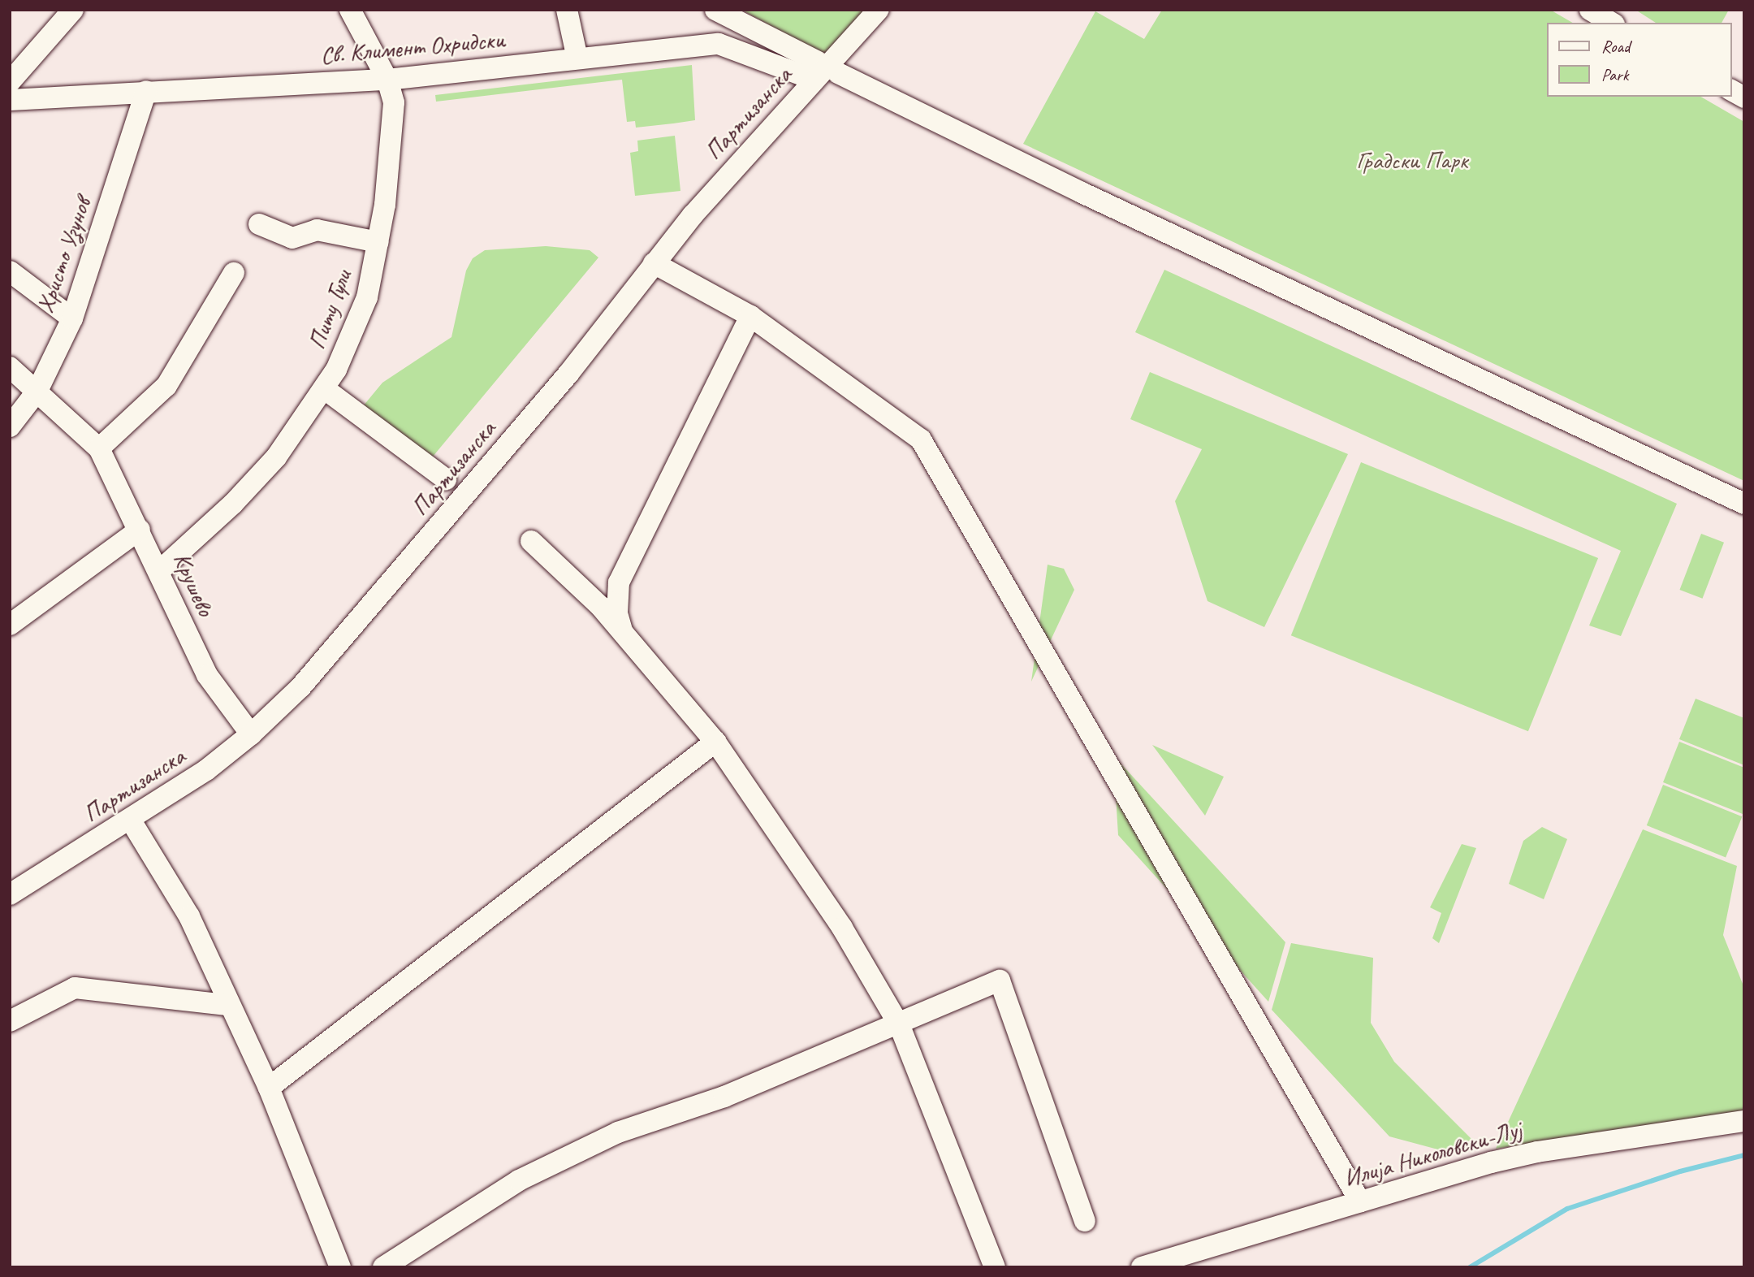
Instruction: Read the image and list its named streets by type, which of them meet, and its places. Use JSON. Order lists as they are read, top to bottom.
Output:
{
  "streets": {
    "street": [
      "Св. Климент Охридски",
      "Партизанска",
      "Христо Узунов",
      "Питу Гули",
      "Крушево",
      "Илија Николовски-Луј"
    ]
  },
  "crossings": [
    ["Св. Климент Охридски", "Партизанска"],
    ["Св. Климент Охридски", "Христо Узунов"],
    ["Св. Климент Охридски", "Питу Гули"],
    ["Партизанска", "Крушево"],
    ["Христо Узунов", "Крушево"],
    ["Питу Гули", "Крушево"]
  ],
  "parks": ["Градски Парк"],
  "legend": ["Road", "Park"]
}
